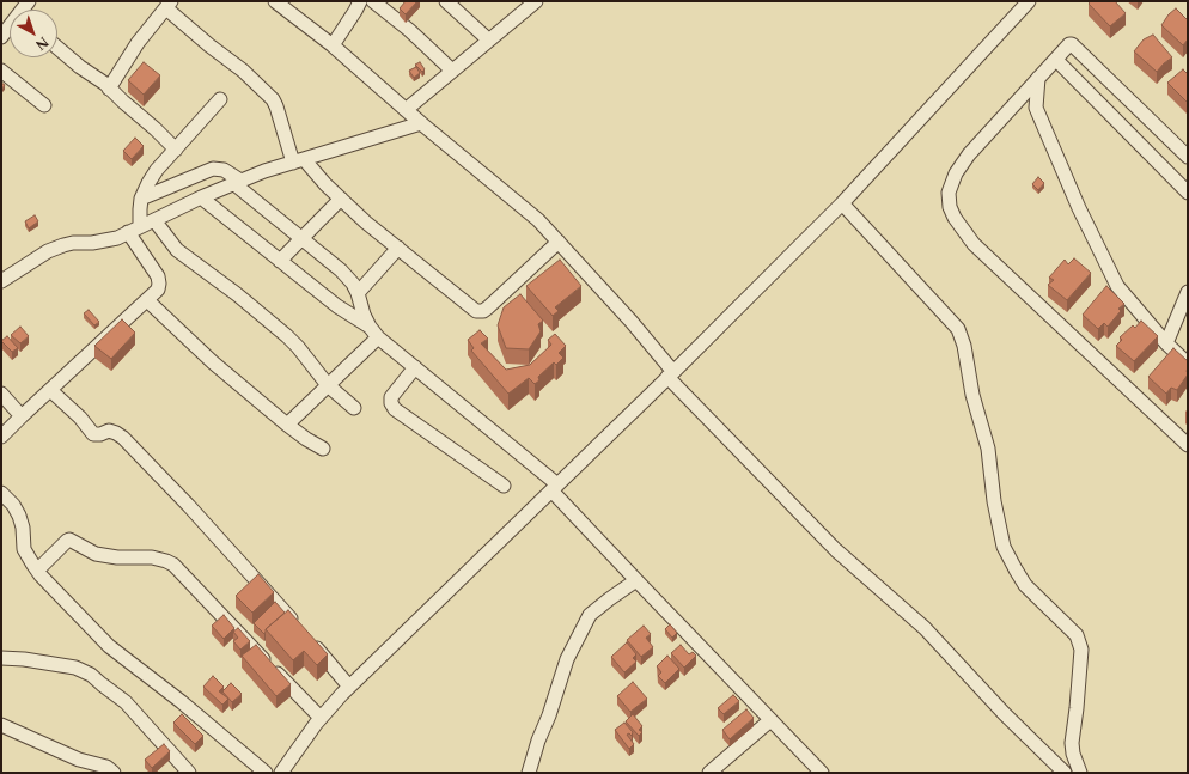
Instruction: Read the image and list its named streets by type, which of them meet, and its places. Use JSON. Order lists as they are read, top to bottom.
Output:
{
  "north": "bottom right"
}
